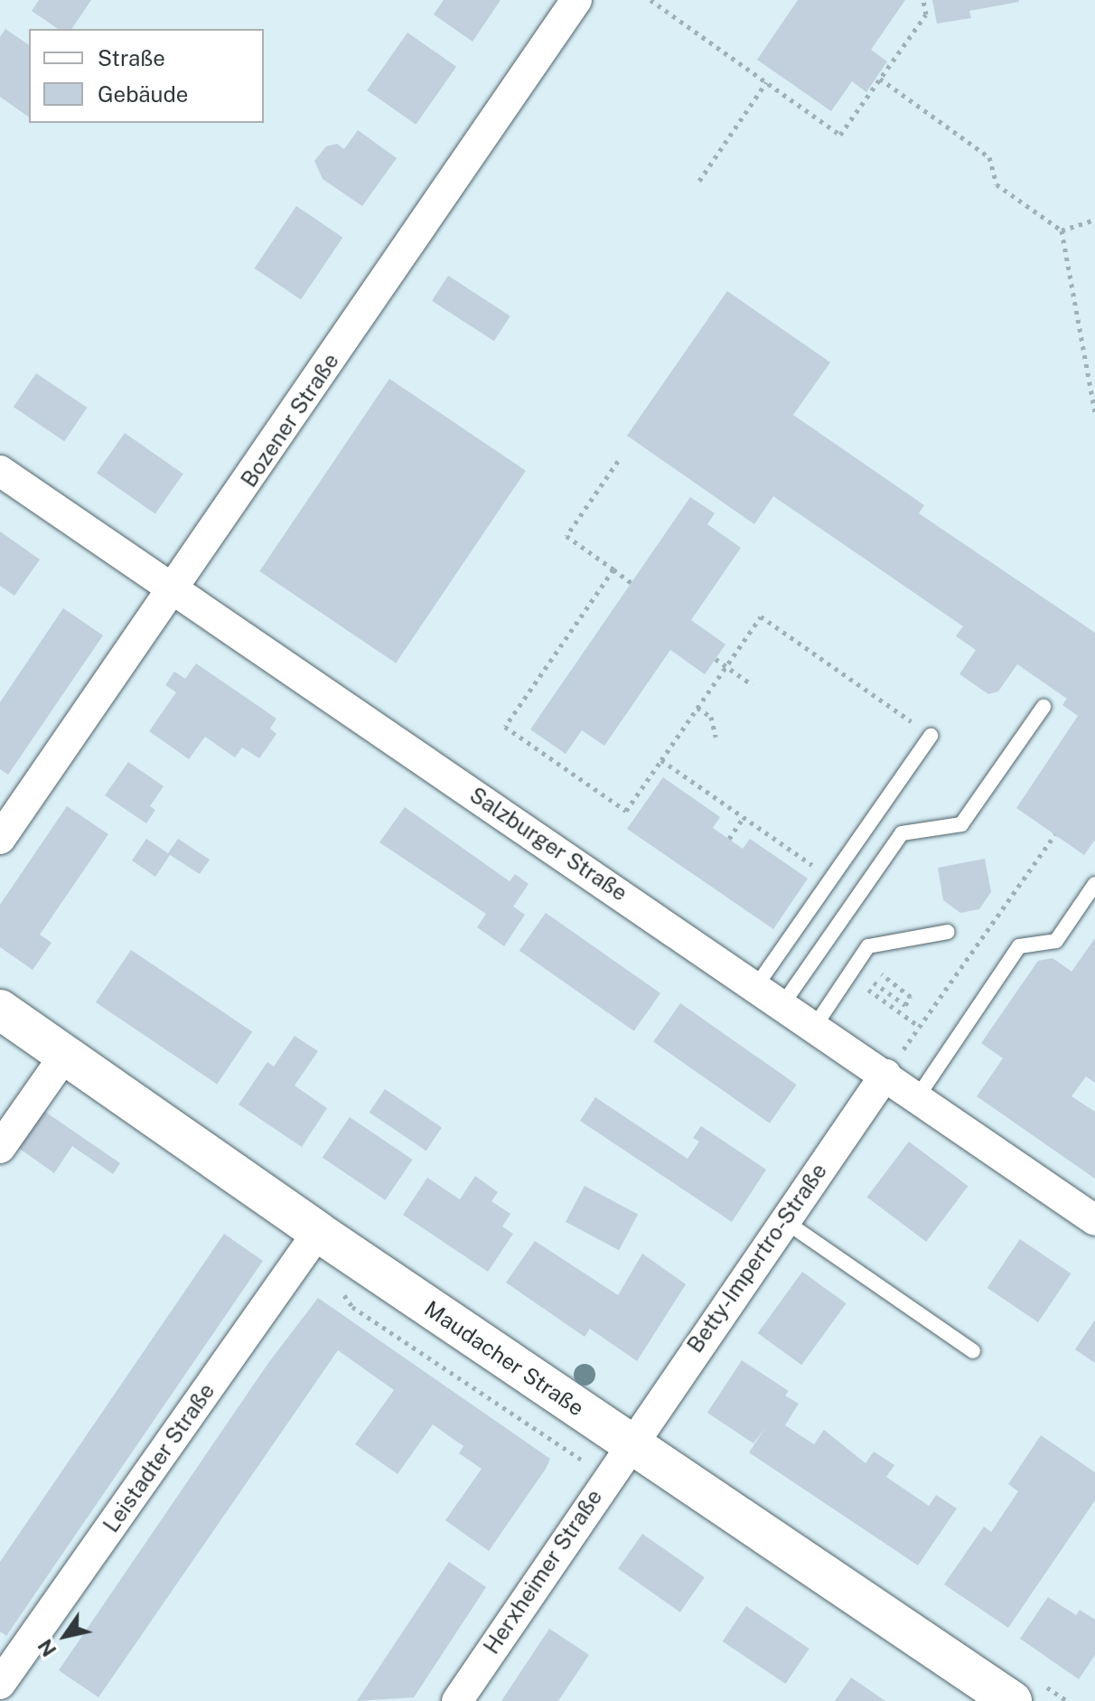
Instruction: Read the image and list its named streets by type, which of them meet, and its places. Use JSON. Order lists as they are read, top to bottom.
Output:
{
  "streets": {
    "main road": ["Maudacher Straße"],
    "street": [
      "Bozener Straße",
      "Salzburger Straße",
      "Betty-Impertro-Straße",
      "Leistadter Straße",
      "Herxheimer Straße"
    ]
  },
  "crossings": [
    ["Bozener Straße", "Salzburger Straße"],
    ["Salzburger Straße", "Betty-Impertro-Straße"],
    ["Betty-Impertro-Straße", "Maudacher Straße"],
    ["Betty-Impertro-Straße", "Herxheimer Straße"],
    ["Maudacher Straße", "Leistadter Straße"],
    ["Maudacher Straße", "Herxheimer Straße"]
  ],
  "legend": ["Straße", "Gebäude"],
  "north": "bottom left"
}
